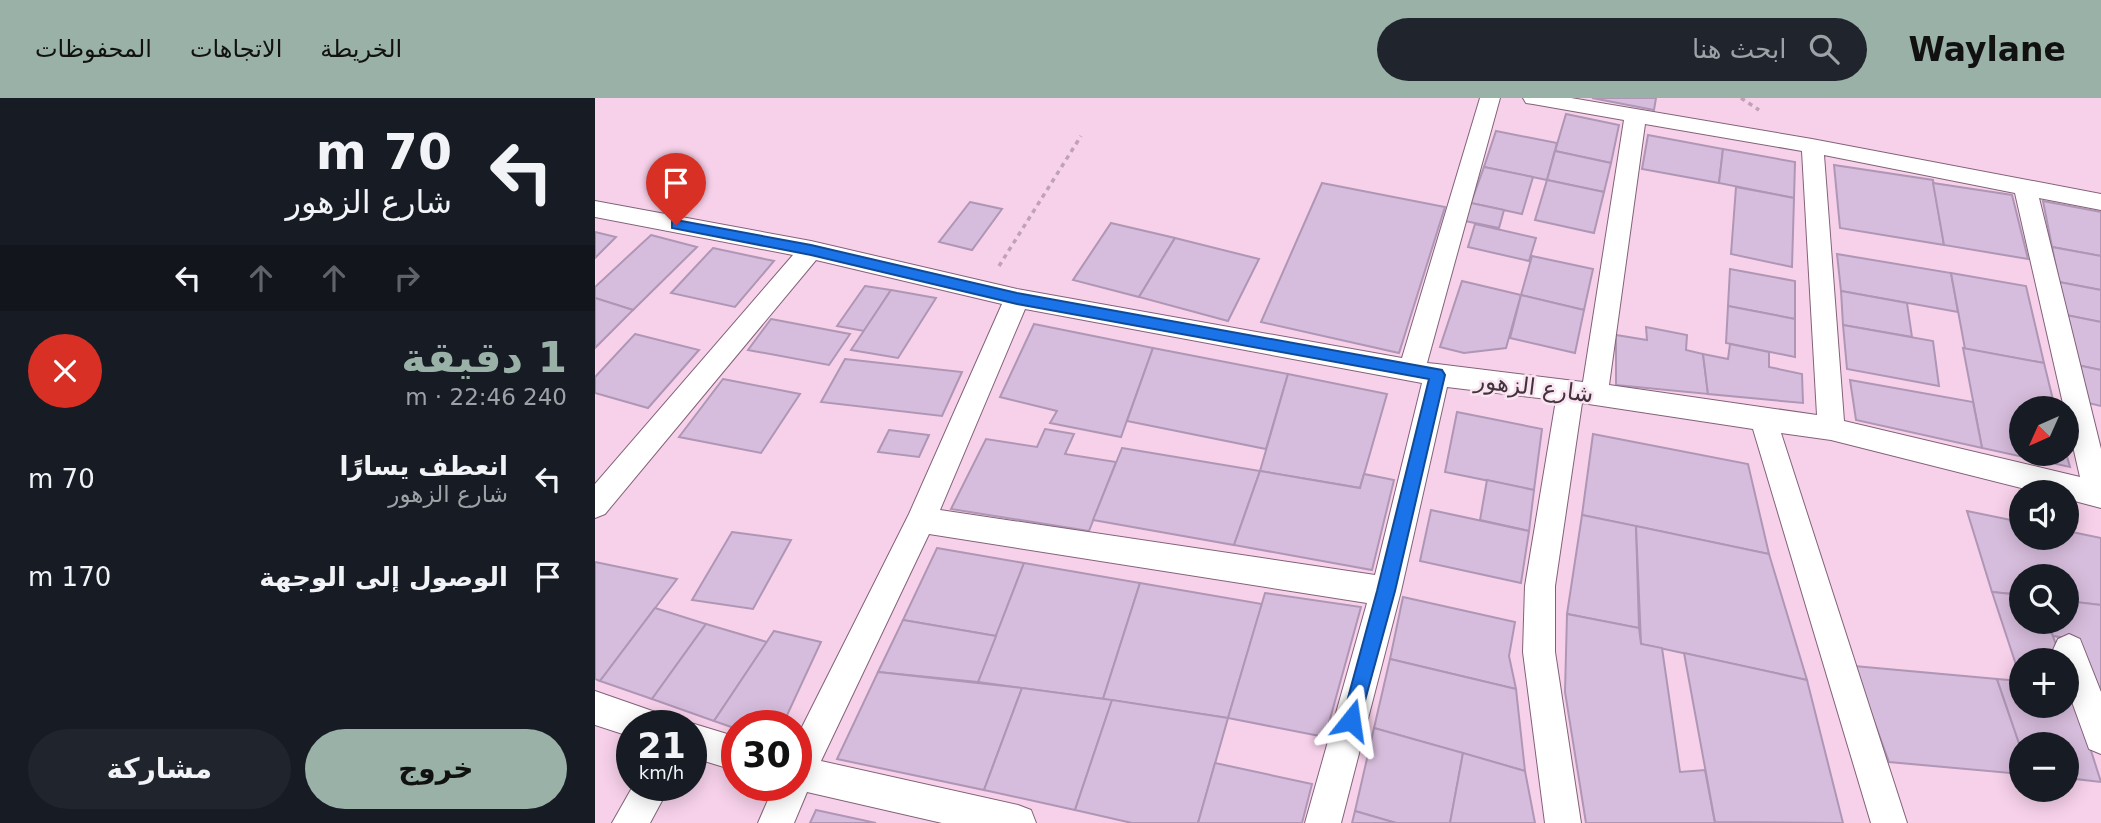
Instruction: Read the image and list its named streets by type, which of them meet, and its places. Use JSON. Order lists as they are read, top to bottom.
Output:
{
  "streets": {
    "street": ["شارع الزهور"]
  },
  "north": "bottom left",
  "page": {
    "header": "Waylane",
    "search": "ابحث هنا",
    "nav": ["الخريطة", "الاتجاهات", "المحفوظات"],
    "turn": ["70 m", "شارع الزهور"],
    "heading": ["1 دقيقة", "240 m · 22:46"],
    "map_buttons": ["+", "−"],
    "list": [
      {
        "name": "انعطف يسارًا",
        "note": "شارع الزهور",
        "value": "70 m"
      },
      {
        "name": "الوصول إلى الوجهة",
        "value": "170 m"
      }
    ],
    "speed": "21 km/h",
    "limit": "30",
    "buttons": ["خروج", "مشاركة"]
  }
}
